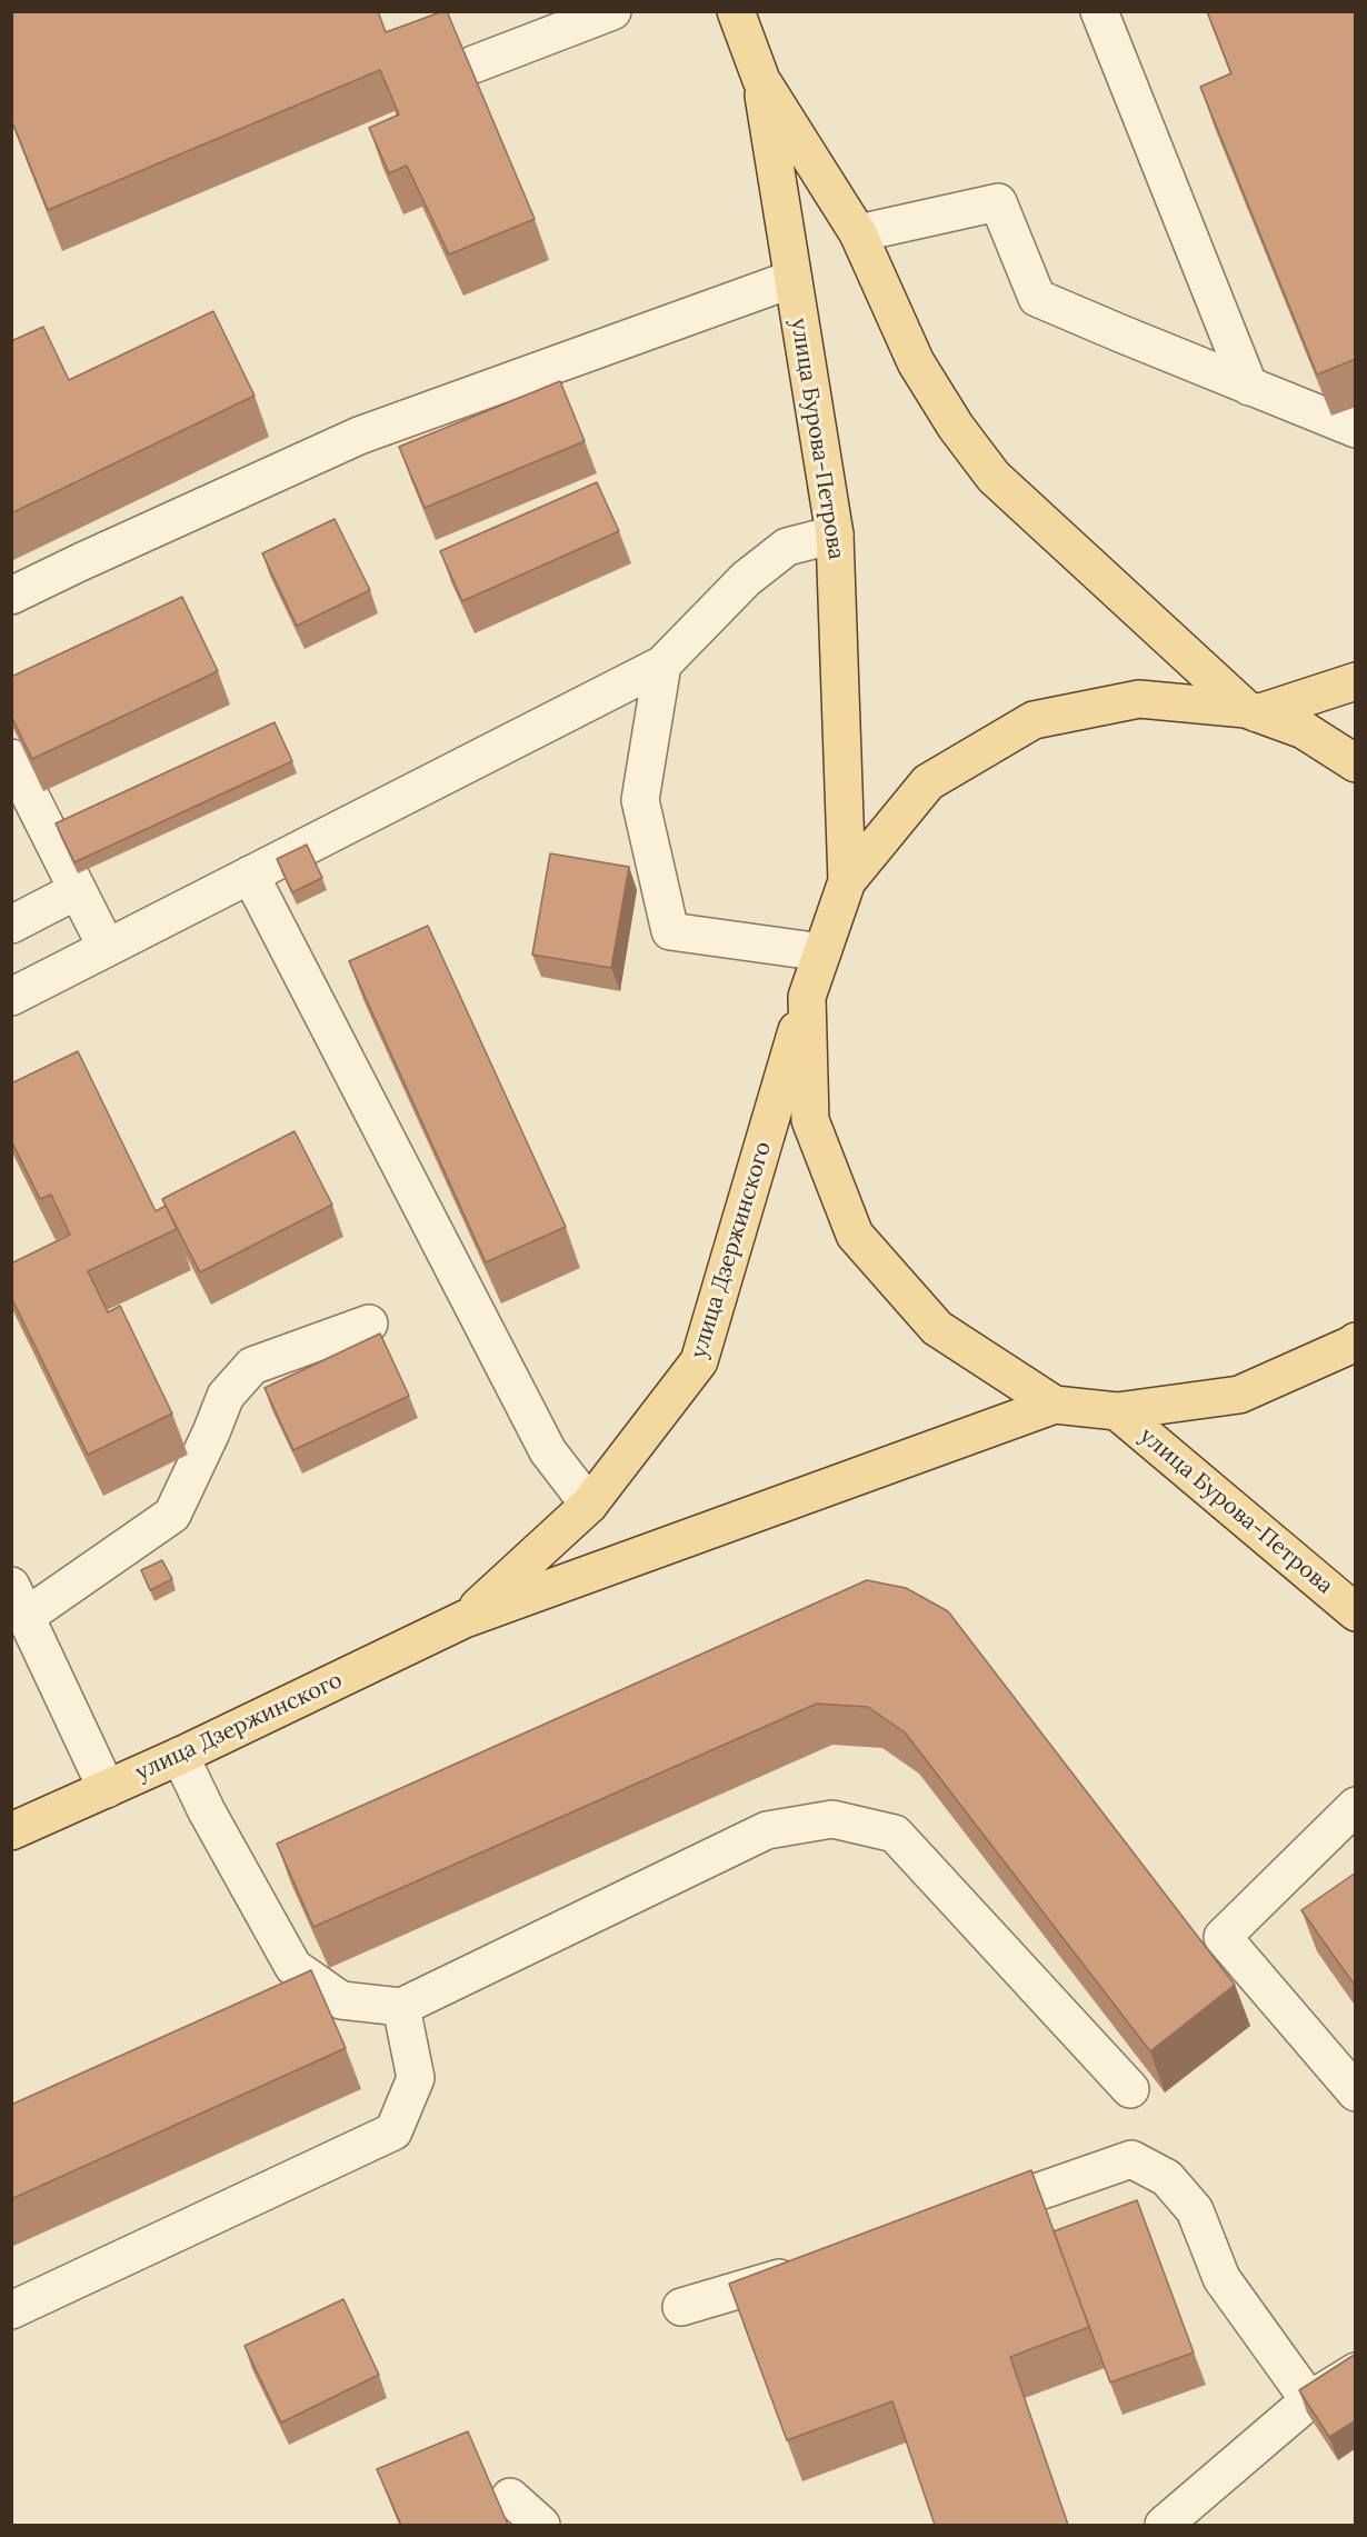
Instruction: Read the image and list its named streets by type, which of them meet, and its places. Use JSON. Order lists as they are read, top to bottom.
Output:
{
  "streets": {
    "main road": ["улица Бурова-Петрова", "улица Дзержинского"]
  },
  "crossings": [
    ["улица Бурова-Петрова", "улица Дзержинского"]
  ]
}
